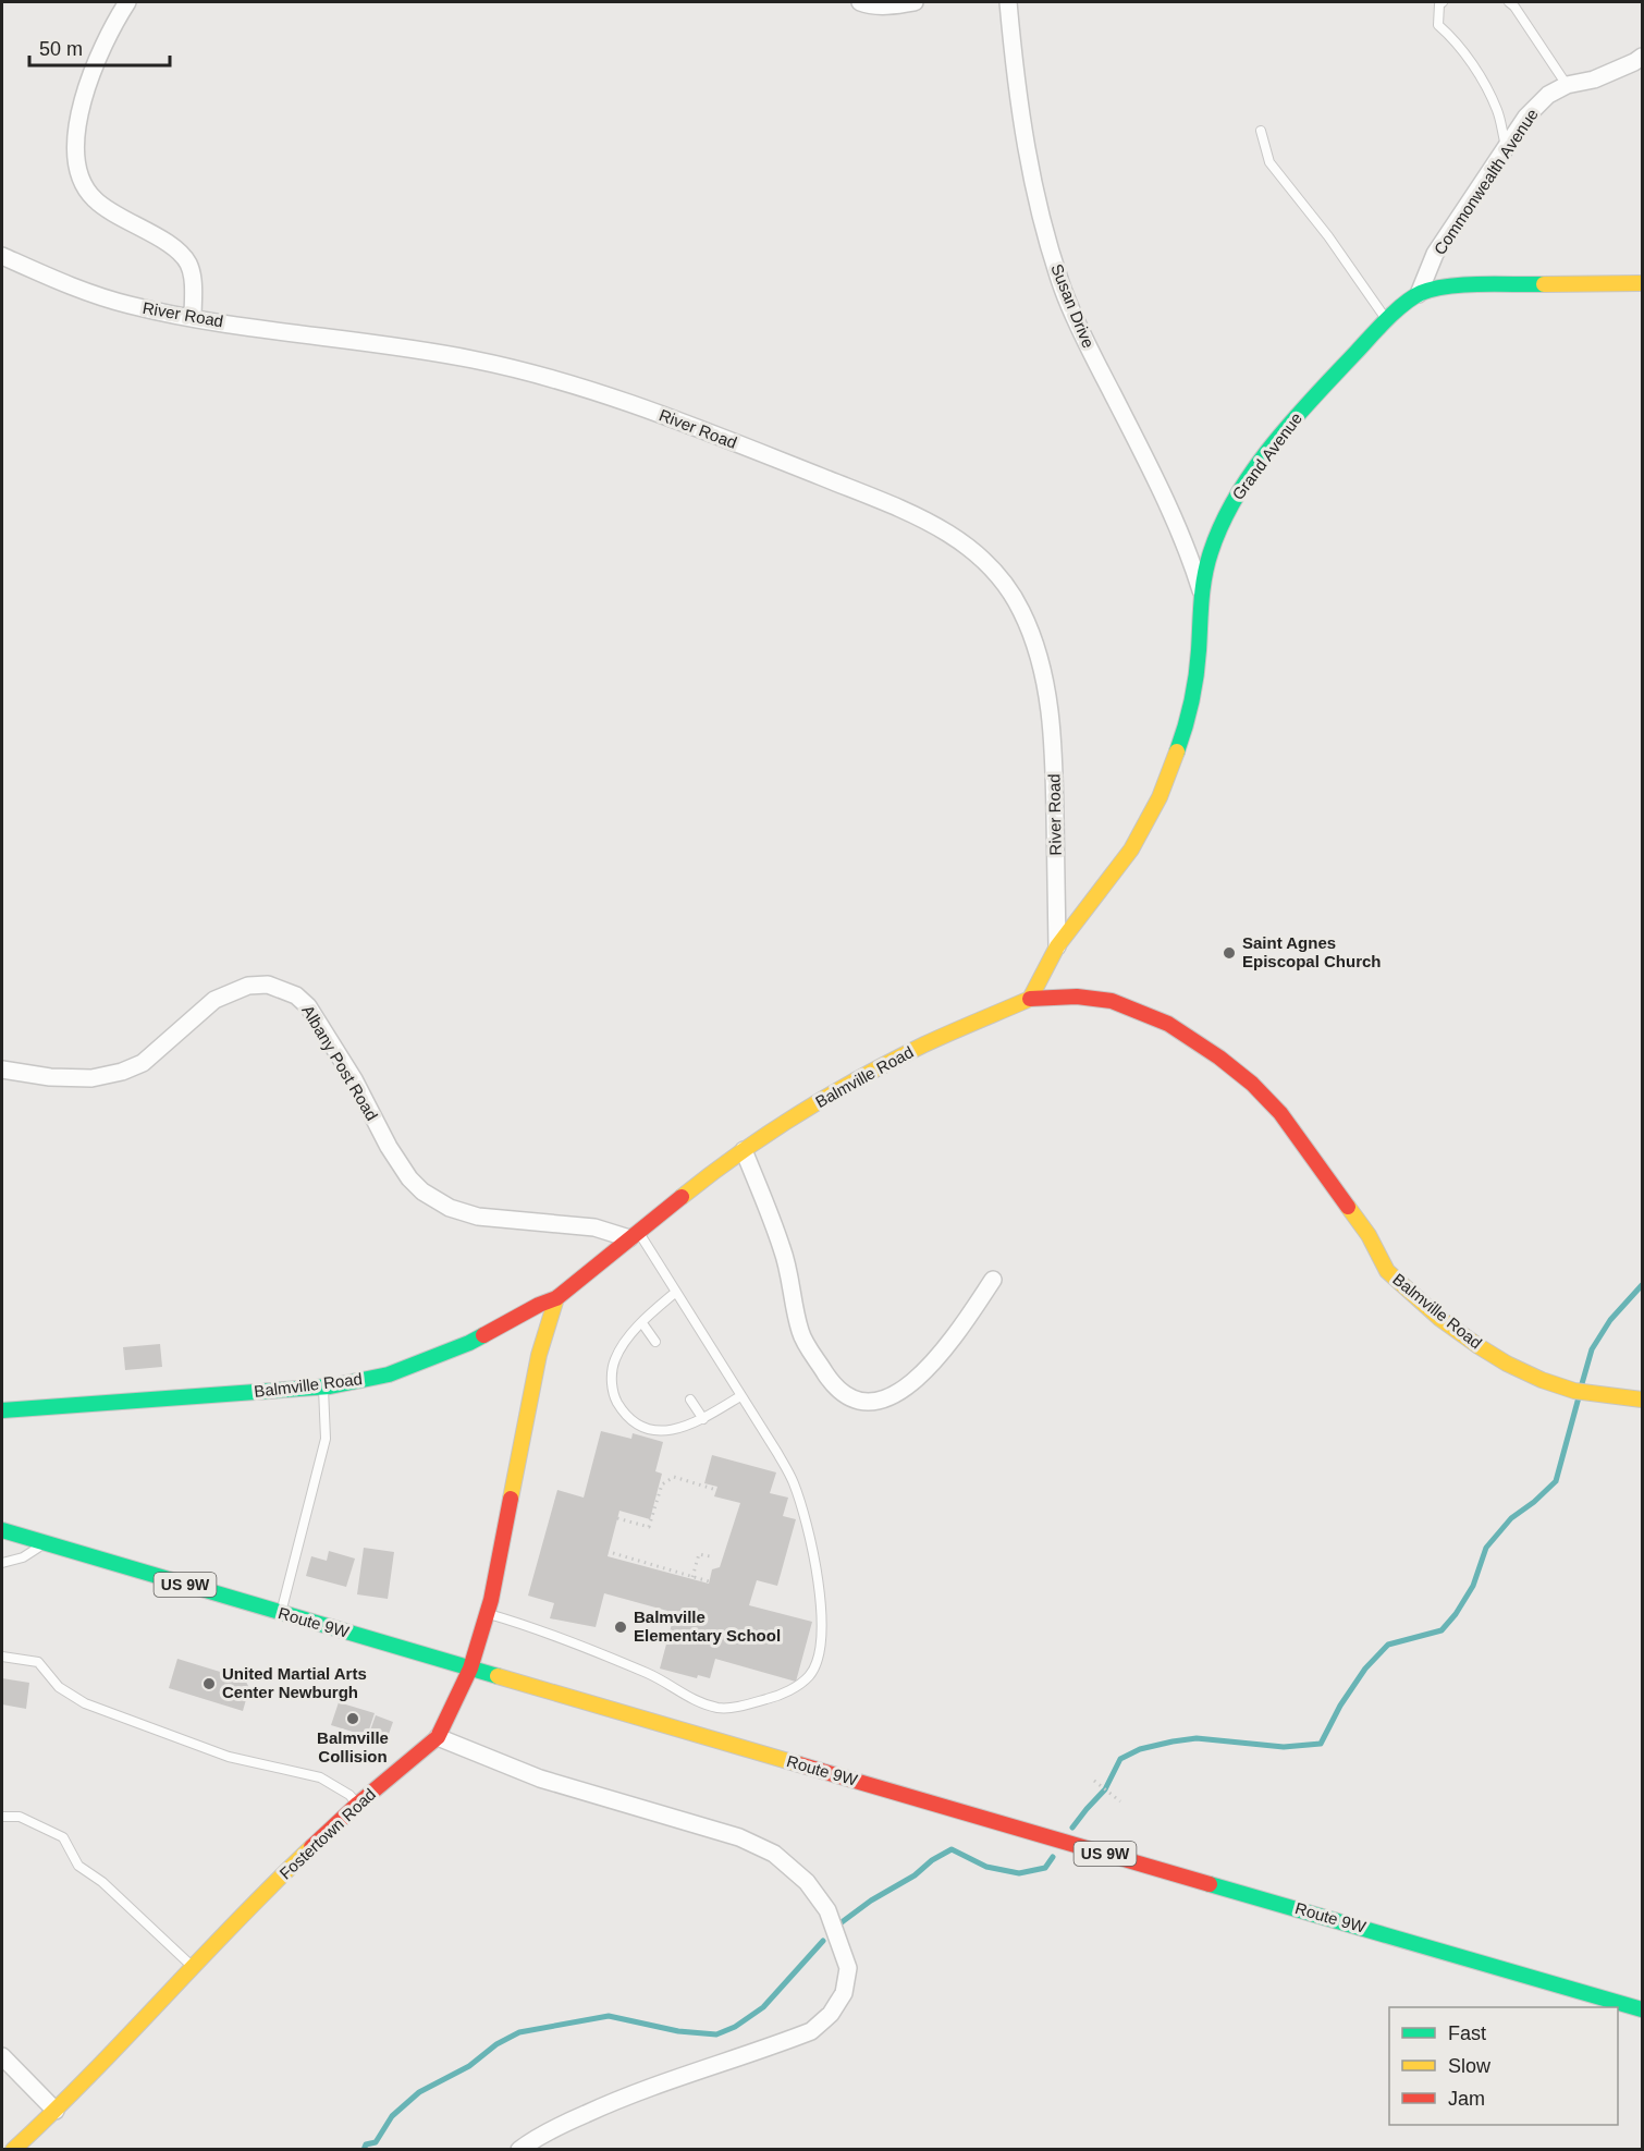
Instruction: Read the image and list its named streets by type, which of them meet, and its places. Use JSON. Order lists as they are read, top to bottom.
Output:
{
  "streets": {
    "main road": [
      "Grand Avenue",
      "Balmville Road",
      "US 9W",
      "Route 9W",
      "Fostertown Road"
    ],
    "street": [
      "Commonwealth Avenue",
      "Susan Drive",
      "River Road",
      "Albany Post Road"
    ]
  },
  "crossings": [
    ["Commonwealth Avenue", "Grand Avenue"],
    ["Susan Drive", "Grand Avenue"],
    ["River Road", "Grand Avenue"],
    ["Grand Avenue", "Balmville Road"],
    ["Albany Post Road", "Balmville Road"],
    ["Balmville Road", "Fostertown Road"],
    ["Route 9W", "Fostertown Road"]
  ],
  "places": [
    "Saint Agnes Episcopal Church",
    "Balmville Elementary School",
    "United Martial Arts Center Newburgh",
    "Balmville Collision"
  ],
  "legend": ["Fast", "Slow", "Jam"],
  "scale_bar": "50 m"
}
